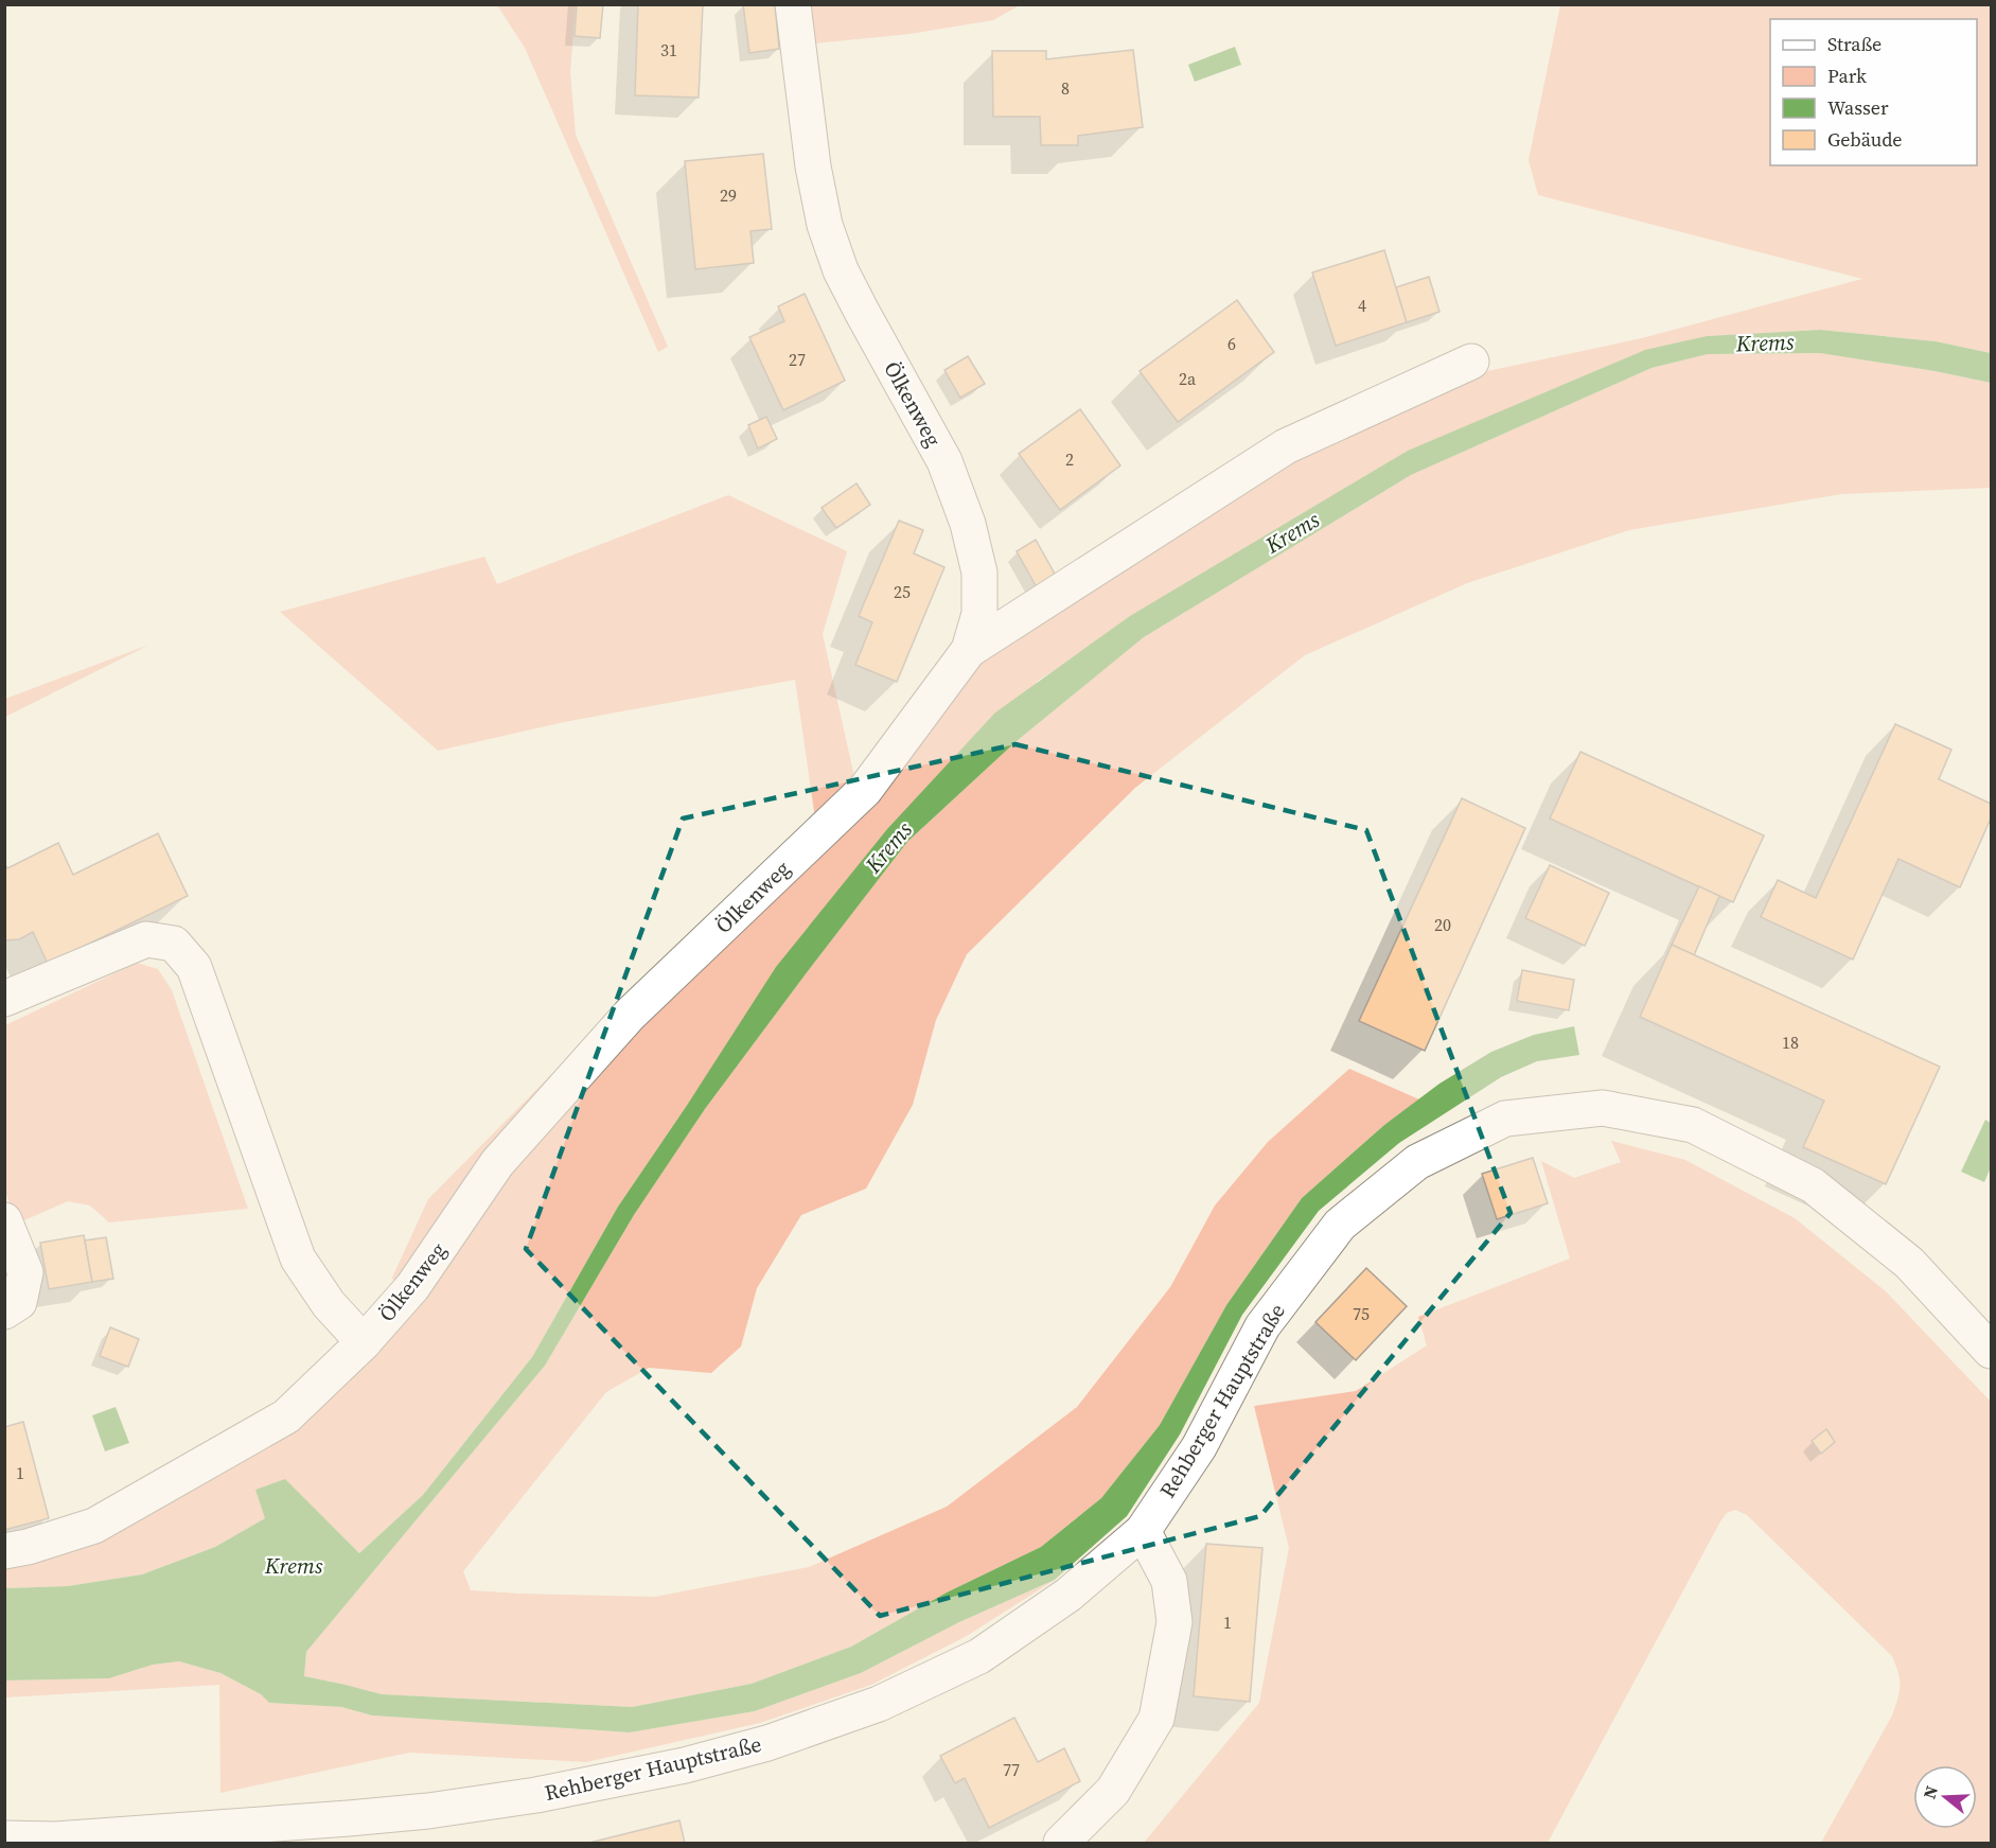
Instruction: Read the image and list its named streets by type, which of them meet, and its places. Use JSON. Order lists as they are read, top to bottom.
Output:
{
  "streets": {
    "street": ["Ölkenweg", "Rehberger Hauptstraße"]
  },
  "water": ["Krems"],
  "house_numbers": [
    "31",
    "8",
    "29",
    "4",
    "6",
    "27",
    "2a",
    "2",
    "25",
    "20",
    "18",
    "75",
    "1",
    "1",
    "77"
  ],
  "legend": [
    "Straße",
    "Park",
    "Wasser",
    "Gebäude"
  ],
  "north": "left"
}
